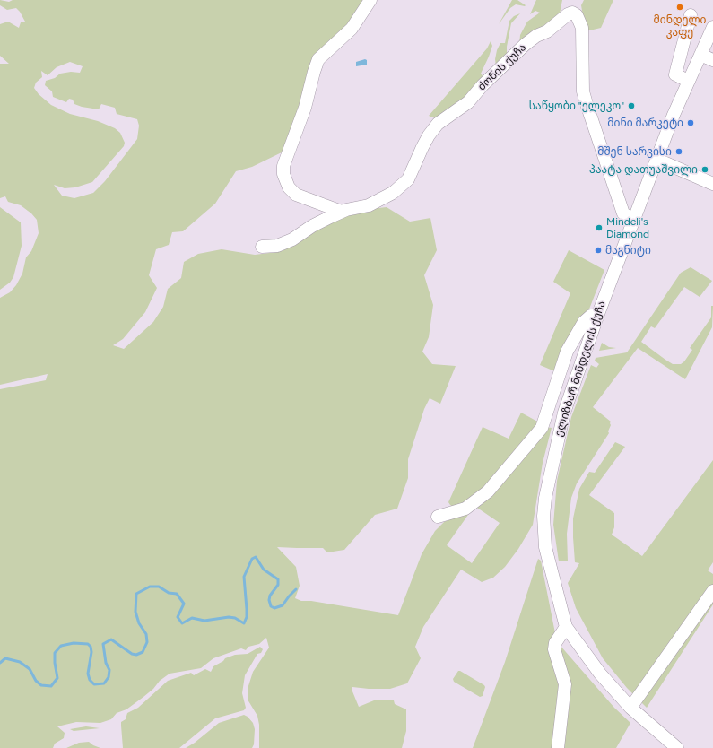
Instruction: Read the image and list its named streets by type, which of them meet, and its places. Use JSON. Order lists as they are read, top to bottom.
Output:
{
  "streets": {
    "street": ["ძოწის ქუჩა", "ელიზბარ მინდელის ქუჩა"]
  },
  "crossings": [
    ["ძოწის ქუჩა", "ელიზბარ მინდელის ქუჩა"]
  ],
  "places": [
    "მინდელი კაფე",
    "საწყობი \"ელეკო\"",
    "მინი მარკეტი",
    "მშენ სარვისი",
    "პაატა დათუაშვილი",
    "Mindeli's Diamond",
    "მაგნიტი"
  ]
}
